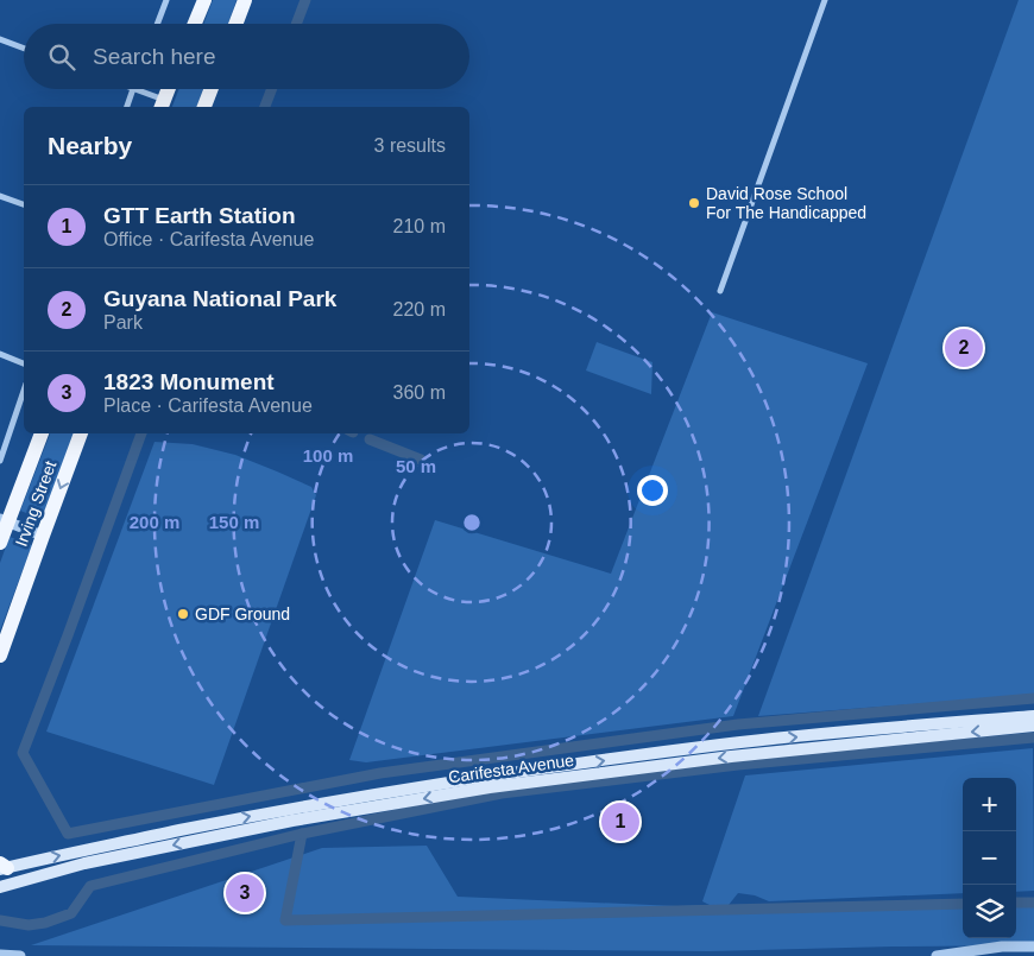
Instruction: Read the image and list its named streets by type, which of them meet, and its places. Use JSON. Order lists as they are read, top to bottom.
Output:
{
  "streets": {
    "main road": ["Irving Street", "Carifesta Avenue"]
  },
  "places": ["David Rose School For The Handicapped", "GDF Ground"],
  "page": {
    "search": "Search here",
    "heading": ["Nearby", "3 results"],
    "list": [
      {
        "mark": "1",
        "name": "GTT Earth Station",
        "note": "Office · Carifesta Avenue",
        "value": "210 m"
      },
      {
        "mark": "2",
        "name": "Guyana National Park",
        "note": "Park",
        "value": "220 m"
      },
      {
        "mark": "3",
        "name": "1823 Monument",
        "note": "Place · Carifesta Avenue",
        "value": "360 m"
      }
    ],
    "pins": ["2", "1", "3"],
    "map_buttons": ["+", "−"]
  },
  "rings": [
    "100 m",
    "50 m",
    "200 m",
    "150 m"
  ]
}
